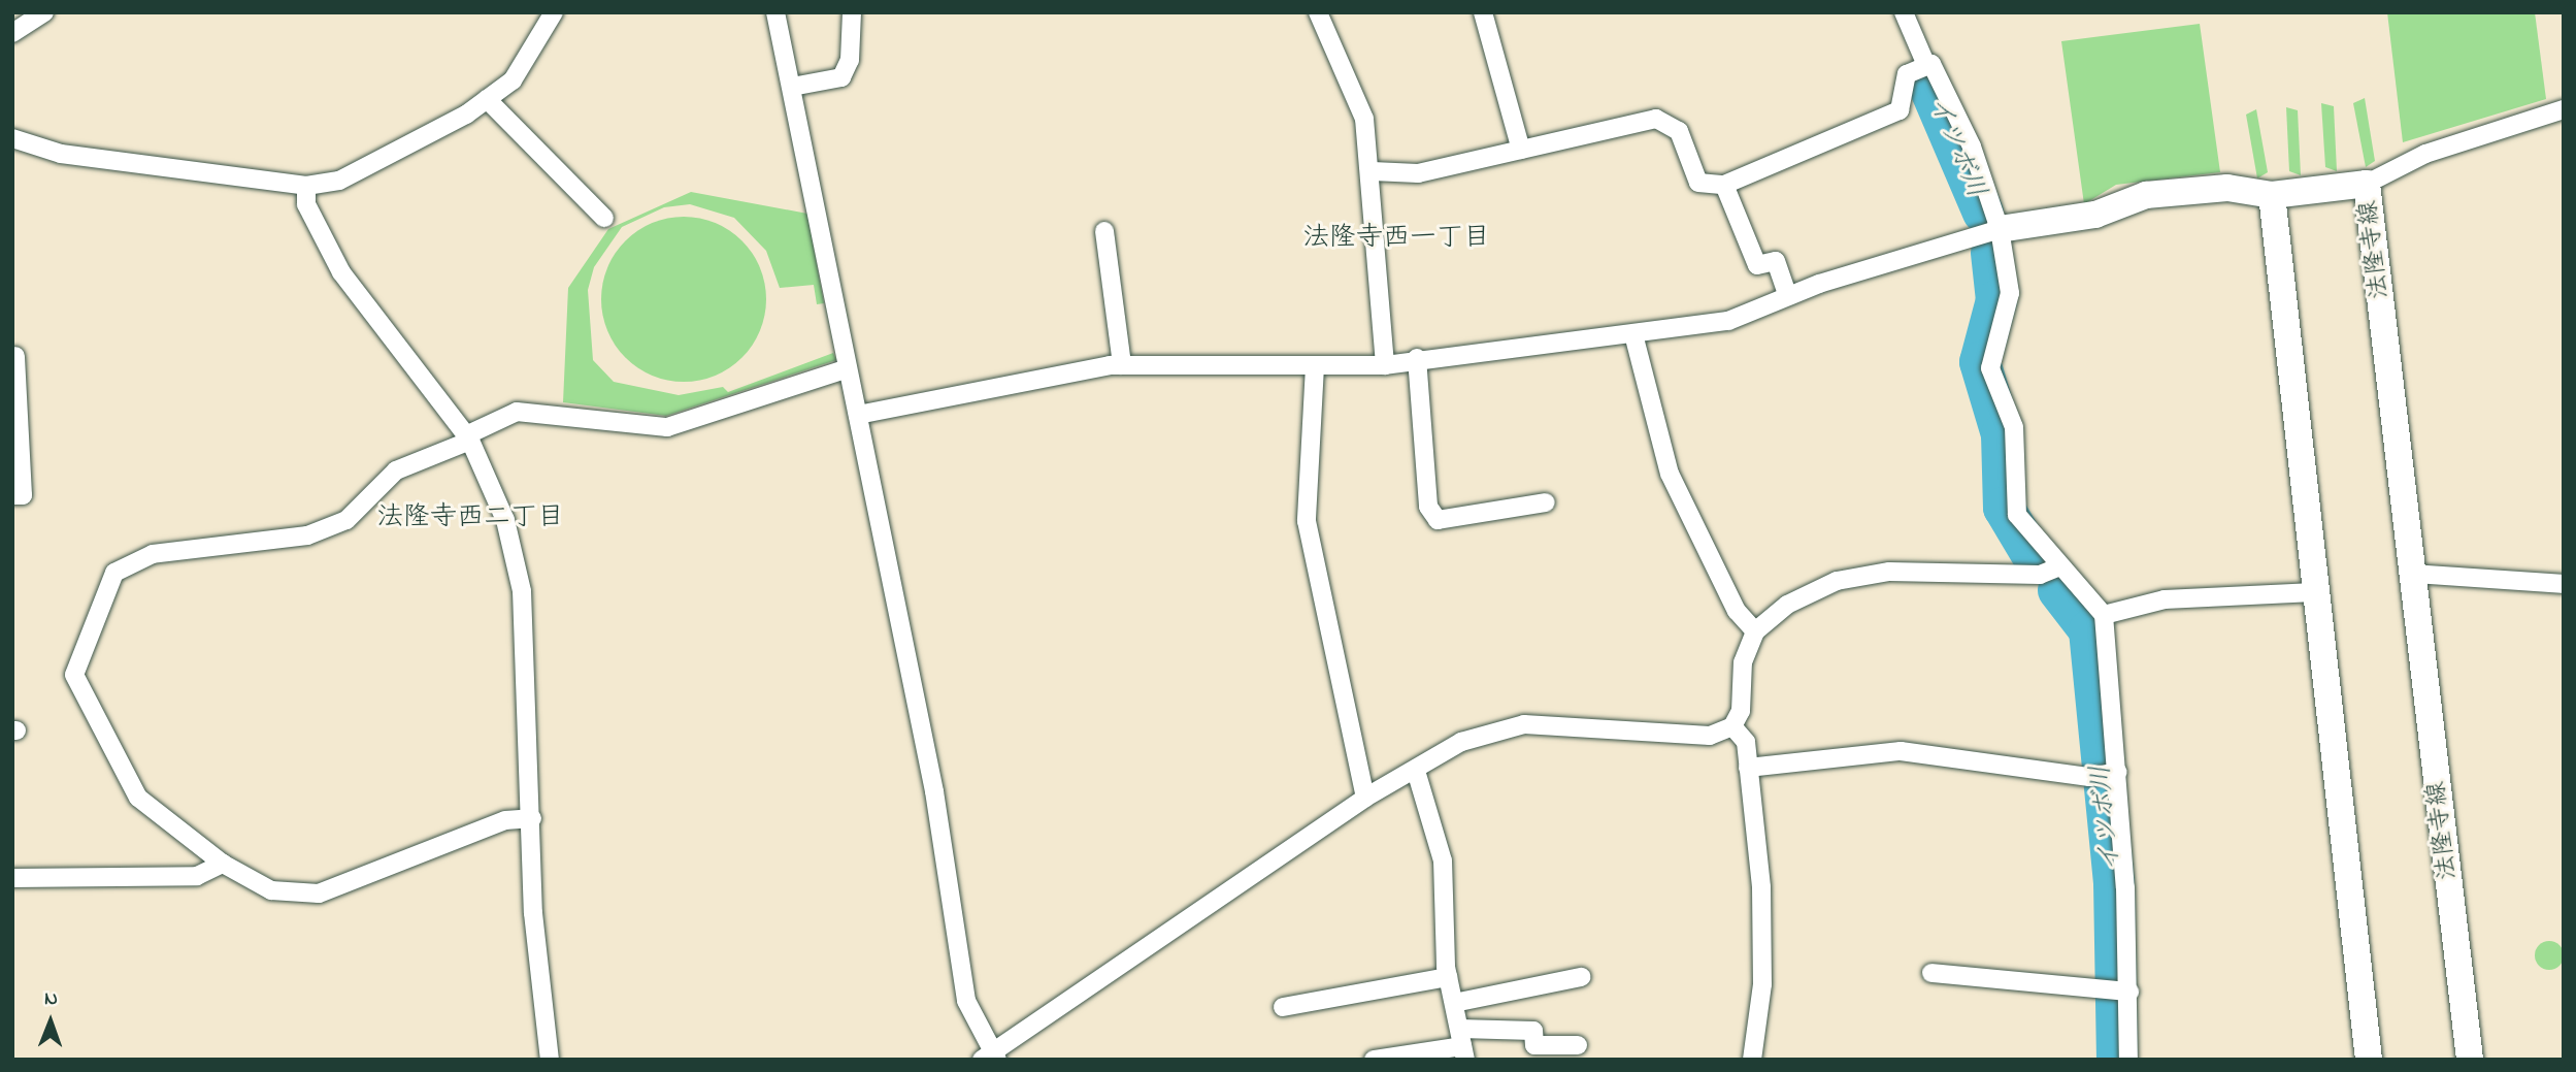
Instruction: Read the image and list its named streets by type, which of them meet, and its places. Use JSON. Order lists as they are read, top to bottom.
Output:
{
  "streets": {
    "main road": ["法隆寺線"]
  },
  "districts": ["法隆寺西一丁目", "法隆寺西二丁目"],
  "water": ["イツボ川"],
  "north": "top"
}
